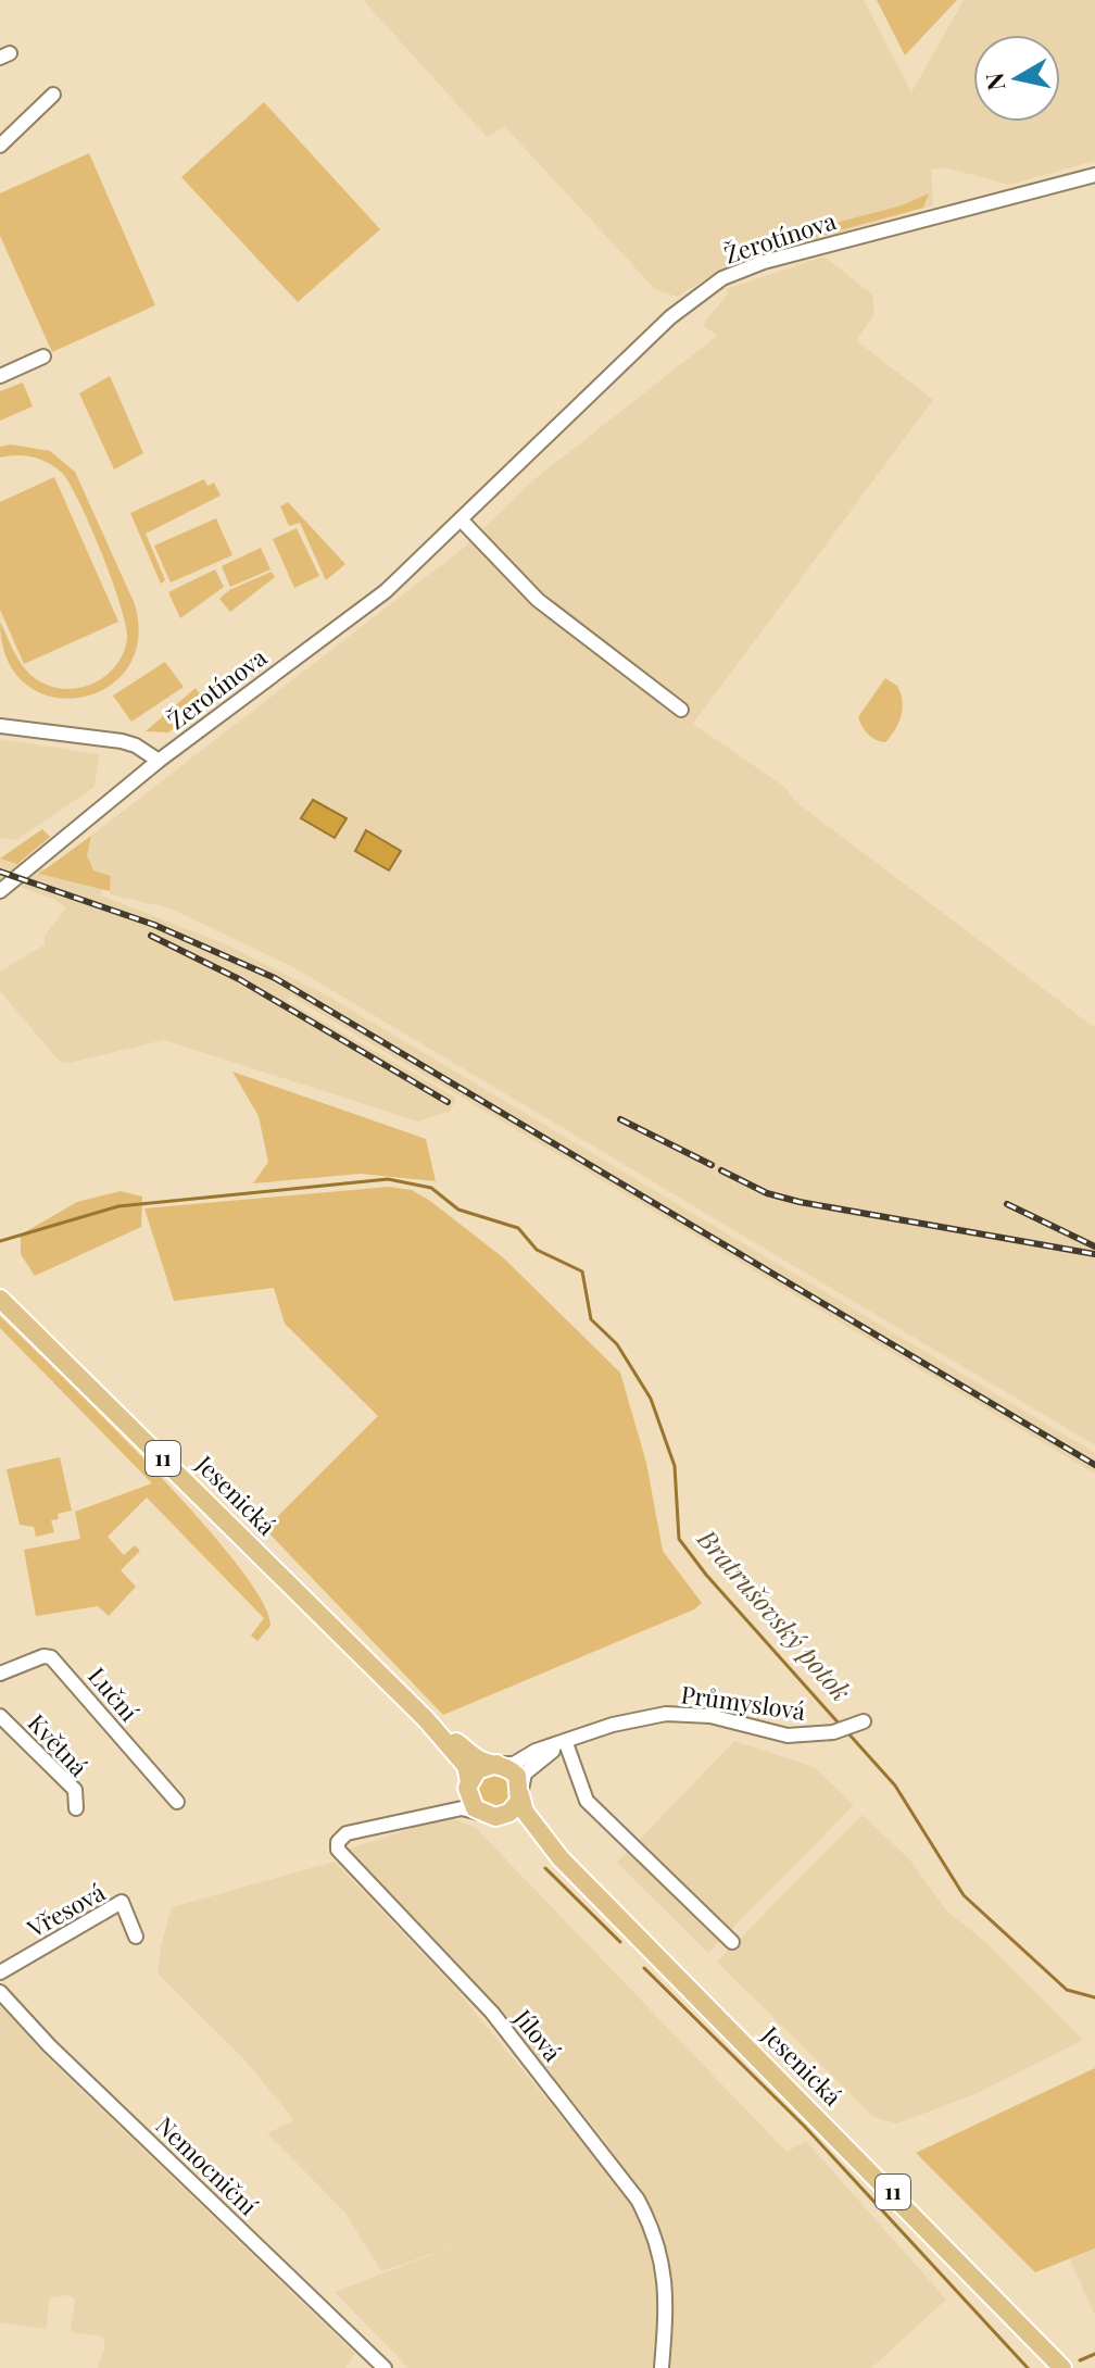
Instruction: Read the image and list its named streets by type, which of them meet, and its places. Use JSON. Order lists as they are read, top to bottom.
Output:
{
  "streets": {
    "main road": ["11", "Jesenická"],
    "street": [
      "Žerotínova",
      "Luční",
      "Průmyslová",
      "Květná",
      "Vřesová",
      "Jílová",
      "Nemocniční"
    ]
  },
  "crossings": [
    ["Jesenická", "Průmyslová"],
    ["Jesenická", "Jílová"],
    ["Průmyslová", "Jílová"]
  ],
  "water": ["Bratrušovský potok"],
  "north": "left"
}
